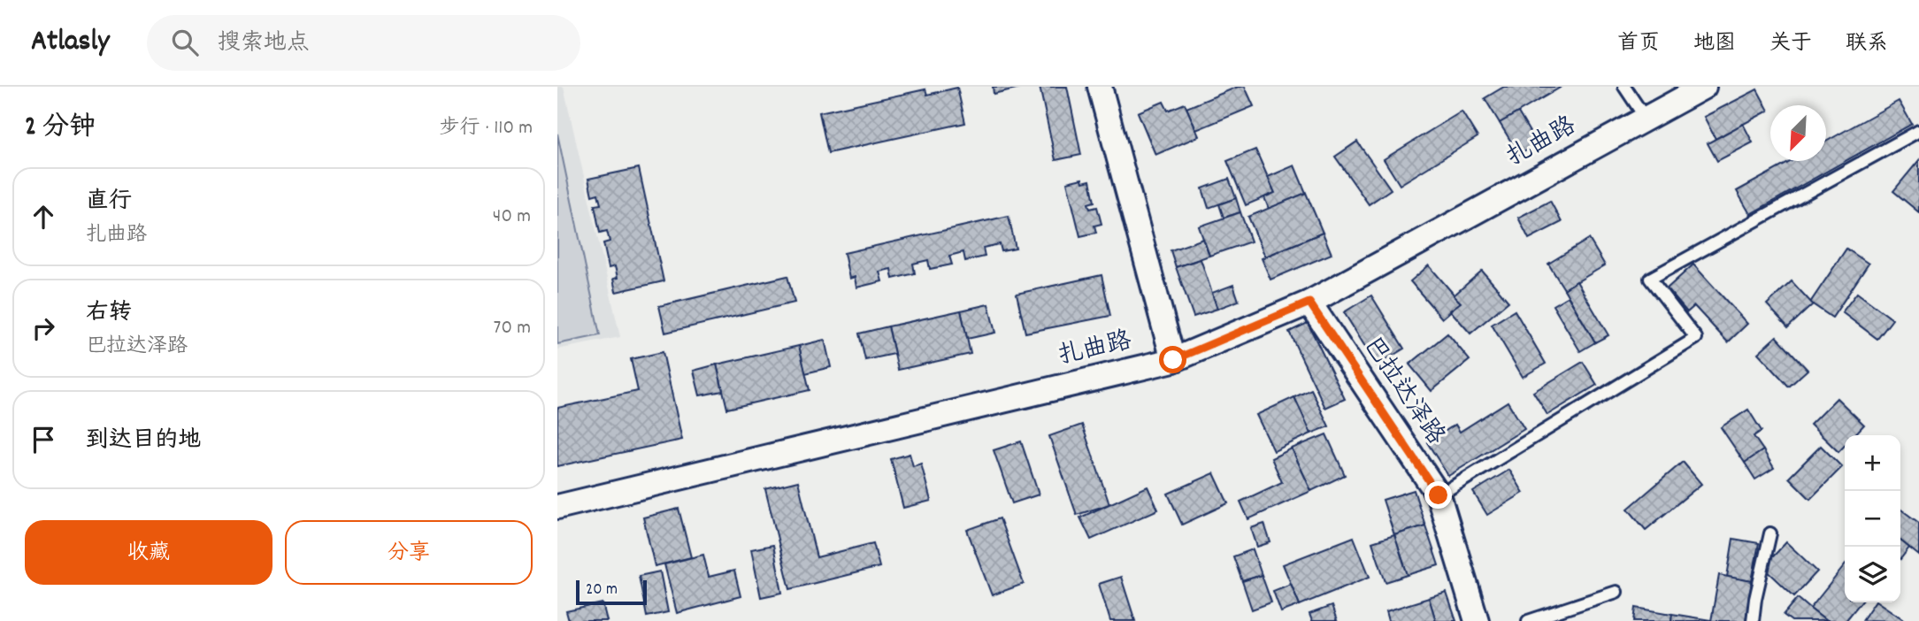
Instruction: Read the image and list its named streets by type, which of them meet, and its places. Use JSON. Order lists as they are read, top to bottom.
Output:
{
  "streets": {
    "street": ["扎曲路", "巴拉达泽路"]
  },
  "crossings": [
    ["扎曲路", "巴拉达泽路"]
  ],
  "scale_bar": "20 m",
  "north": "bottom left",
  "page": {
    "header": "Atlasly",
    "search": "搜索地点",
    "nav": [
      "首页",
      "地图",
      "关于",
      "联系"
    ],
    "heading": ["2 分钟", "步行 · 110 m"],
    "list": [
      ["直行", "扎曲路", "40 m"],
      ["右转", "巴拉达泽路", "70 m"],
      "到达目的地"
    ],
    "map_buttons": ["+", "−"],
    "buttons": ["收藏", "分享"],
    "scale": "20 m"
  }
}
